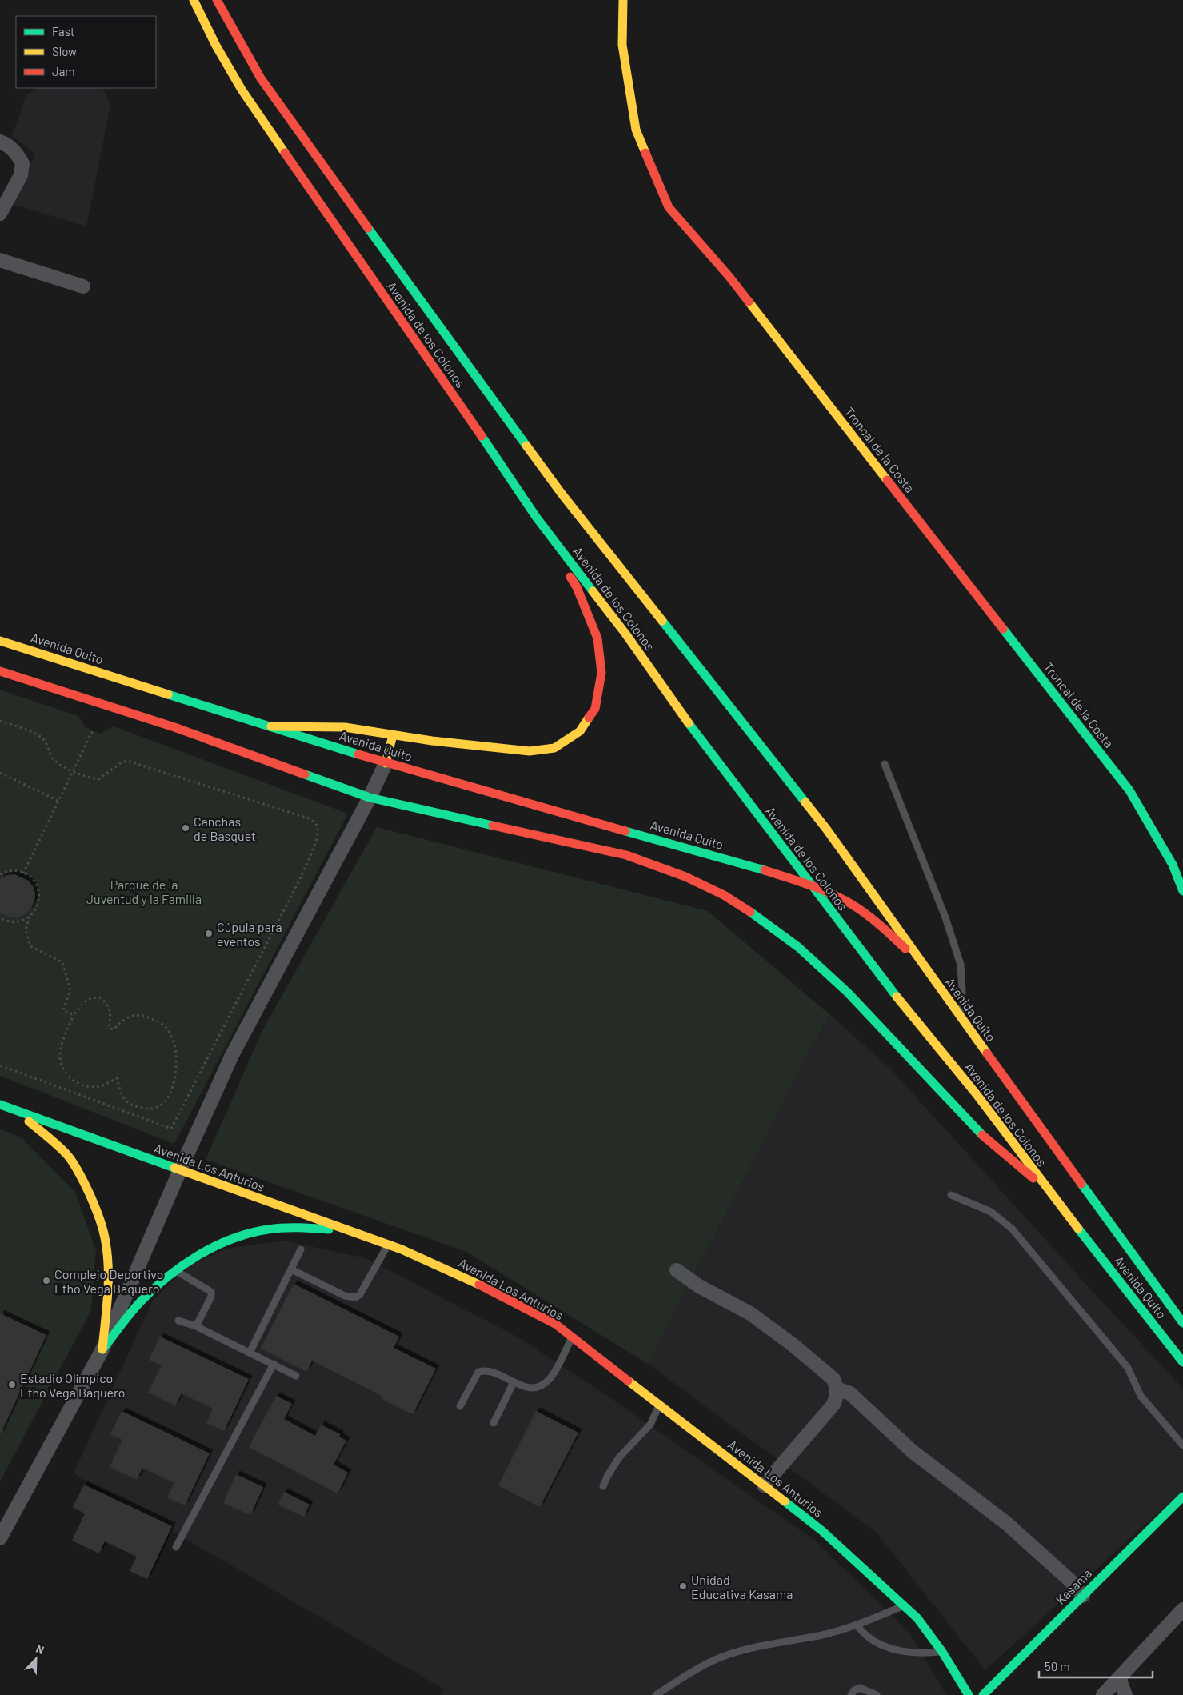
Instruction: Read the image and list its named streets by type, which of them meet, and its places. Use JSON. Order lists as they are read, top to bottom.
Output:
{
  "streets": {
    "main road": [
      "Avenida de los Colonos",
      "Troncal de la Costa",
      "Avenida Quito",
      "Avenida Los Anturios",
      "Kasama"
    ]
  },
  "crossings": [
    ["Avenida de los Colonos", "Avenida Quito"]
  ],
  "parks": ["Parque de la Juventud y la Familia"],
  "places": [
    "Canchas de Basquet",
    "Cúpula para eventos",
    "Complejo Deportivo Etho Vega Baquero",
    "Estadio Olímpico Etho Vega Baquero",
    "Unidad Educativa Kasama"
  ],
  "legend": ["Fast", "Slow", "Jam"],
  "scale_bar": "50 m",
  "north": "top right"
}
